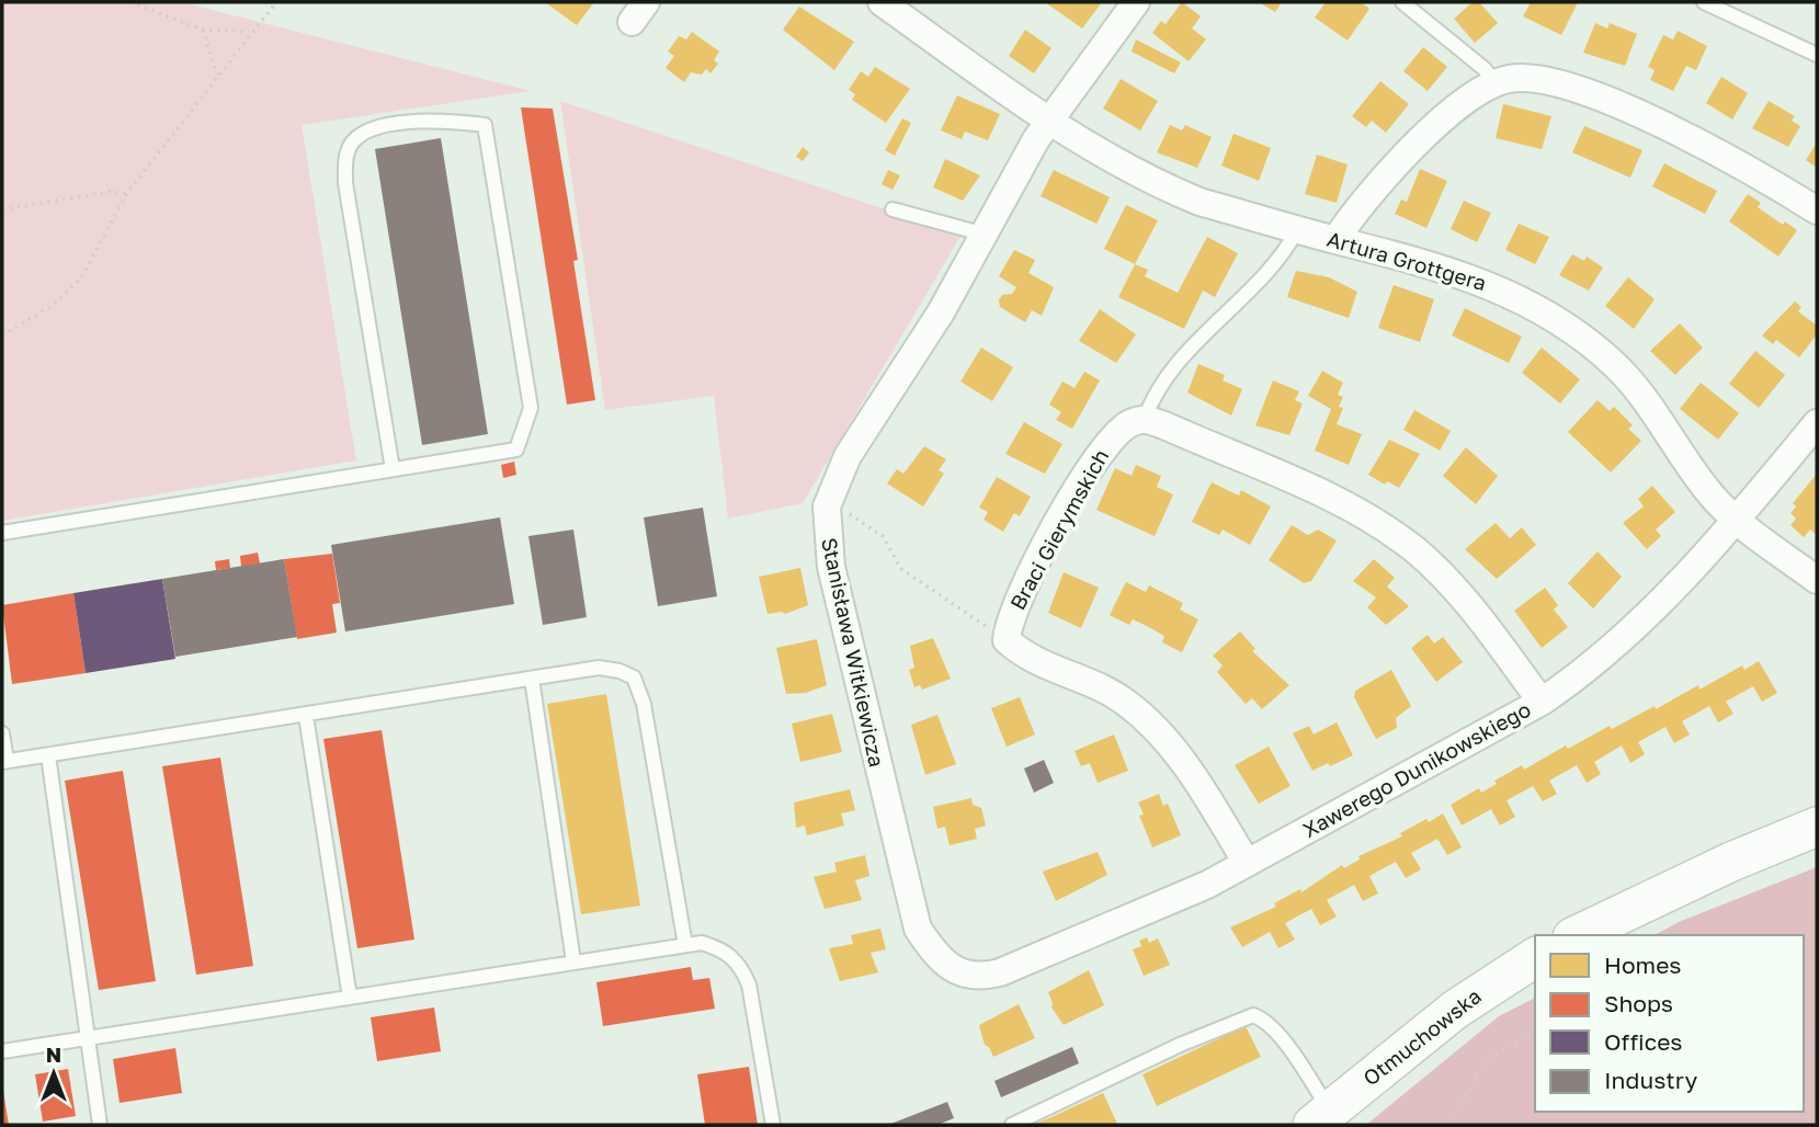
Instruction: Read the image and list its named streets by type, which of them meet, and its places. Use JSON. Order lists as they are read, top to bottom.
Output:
{
  "streets": {
    "main road": ["Otmuchowska"],
    "street": [
      "Artura Grottgera",
      "Braci Gierymskich",
      "Stanisława Witkiewicza",
      "Xawerego Dunikowskiego"
    ]
  },
  "crossings": [
    ["Artura Grottgera", "Stanisława Witkiewicza"],
    ["Artura Grottgera", "Xawerego Dunikowskiego"],
    ["Stanisława Witkiewicza", "Xawerego Dunikowskiego"]
  ],
  "legend": [
    "Homes",
    "Shops",
    "Offices",
    "Industry"
  ],
  "north": "top"
}
